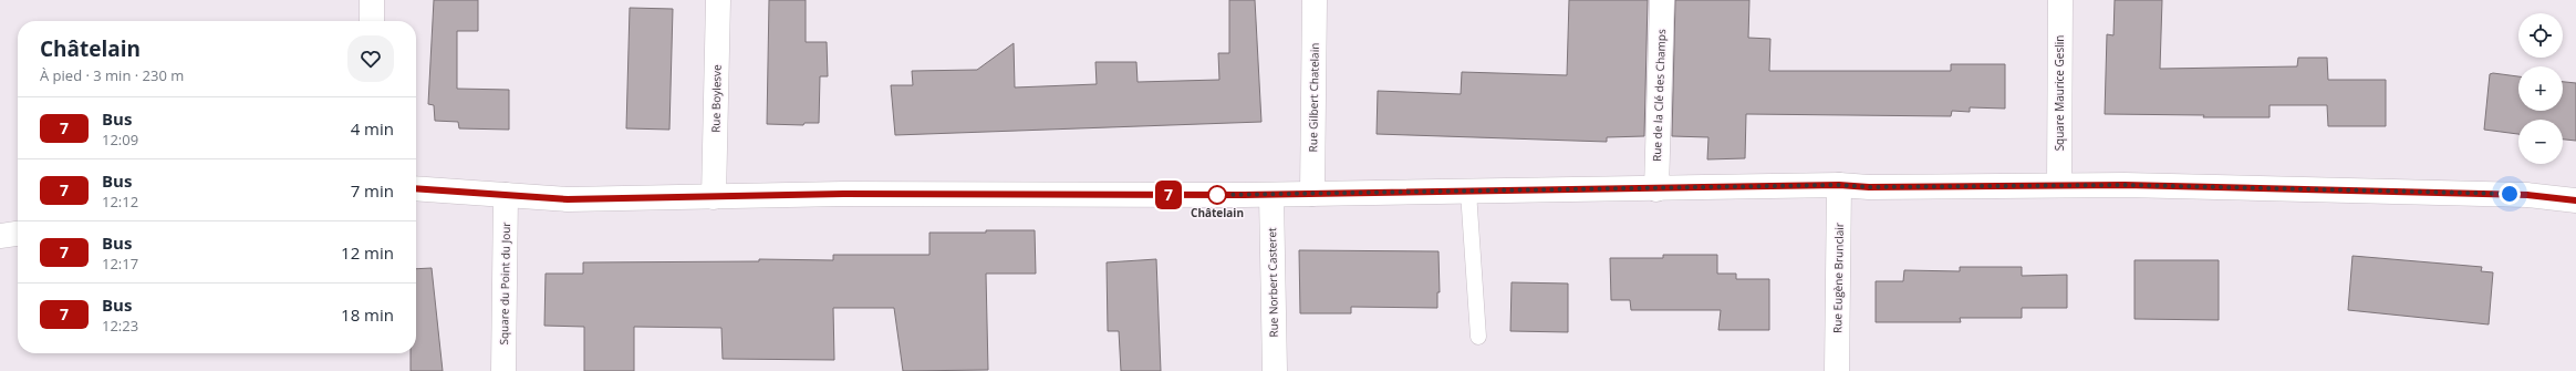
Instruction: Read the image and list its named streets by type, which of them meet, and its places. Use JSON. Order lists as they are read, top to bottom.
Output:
{
  "streets": {
    "street": [
      "Square Maurice Geslin",
      "Rue de la Clé des Champs",
      "Rue Gilbert Chatelain",
      "Rue Boylesve",
      "Rue Eugène Brunclair",
      "Rue Norbert Casteret",
      "Square du Point du Jour"
    ]
  },
  "places": ["Châtelain"],
  "lines": ["bus line 7"],
  "page": {
    "on_map": "7",
    "map_buttons": ["+", "−"],
    "heading": ["Châtelain", "À pied · 3 min · 230 m"],
    "list": [
      {
        "mark": "7",
        "name": "Bus",
        "note": "12:09",
        "value": "4 min"
      },
      {
        "mark": "7",
        "name": "Bus",
        "note": "12:12",
        "value": "7 min"
      },
      {
        "mark": "7",
        "name": "Bus",
        "note": "12:17",
        "value": "12 min"
      },
      {
        "mark": "7",
        "name": "Bus",
        "note": "12:23",
        "value": "18 min"
      }
    ]
  }
}
